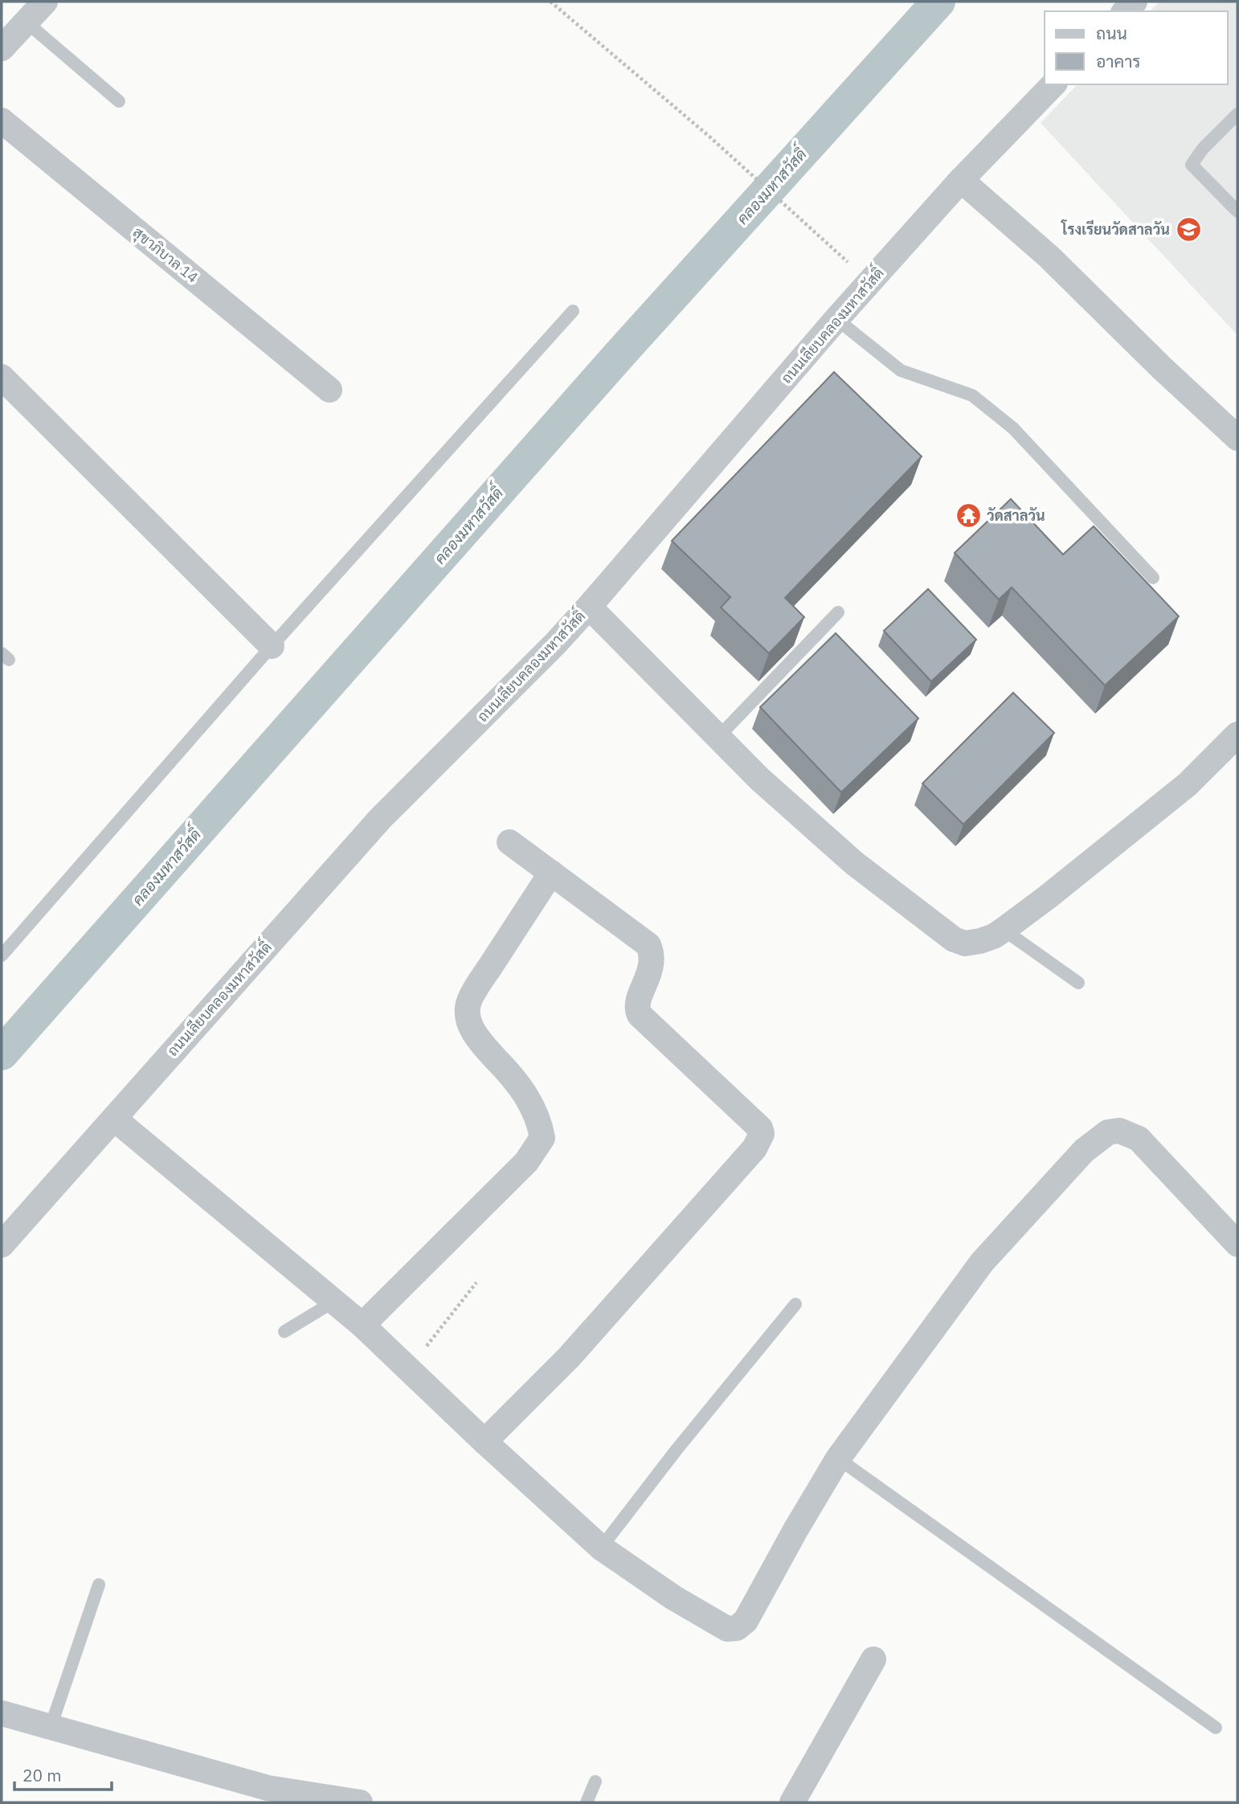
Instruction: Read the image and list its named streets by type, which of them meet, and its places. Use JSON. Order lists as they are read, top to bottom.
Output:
{
  "streets": {
    "street": ["สุขาภิบาล 14", "ถนนเลียบคลองมหาสวัสดิ์"]
  },
  "water": ["คลองมหาสวัสดิ์"],
  "places": {
    "school or university": ["โรงเรียนวัดสาลวัน"],
    "temple": ["วัดสาลวัน"]
  },
  "legend": ["ถนน", "อาคาร"],
  "scale_bar": "20 m"
}
